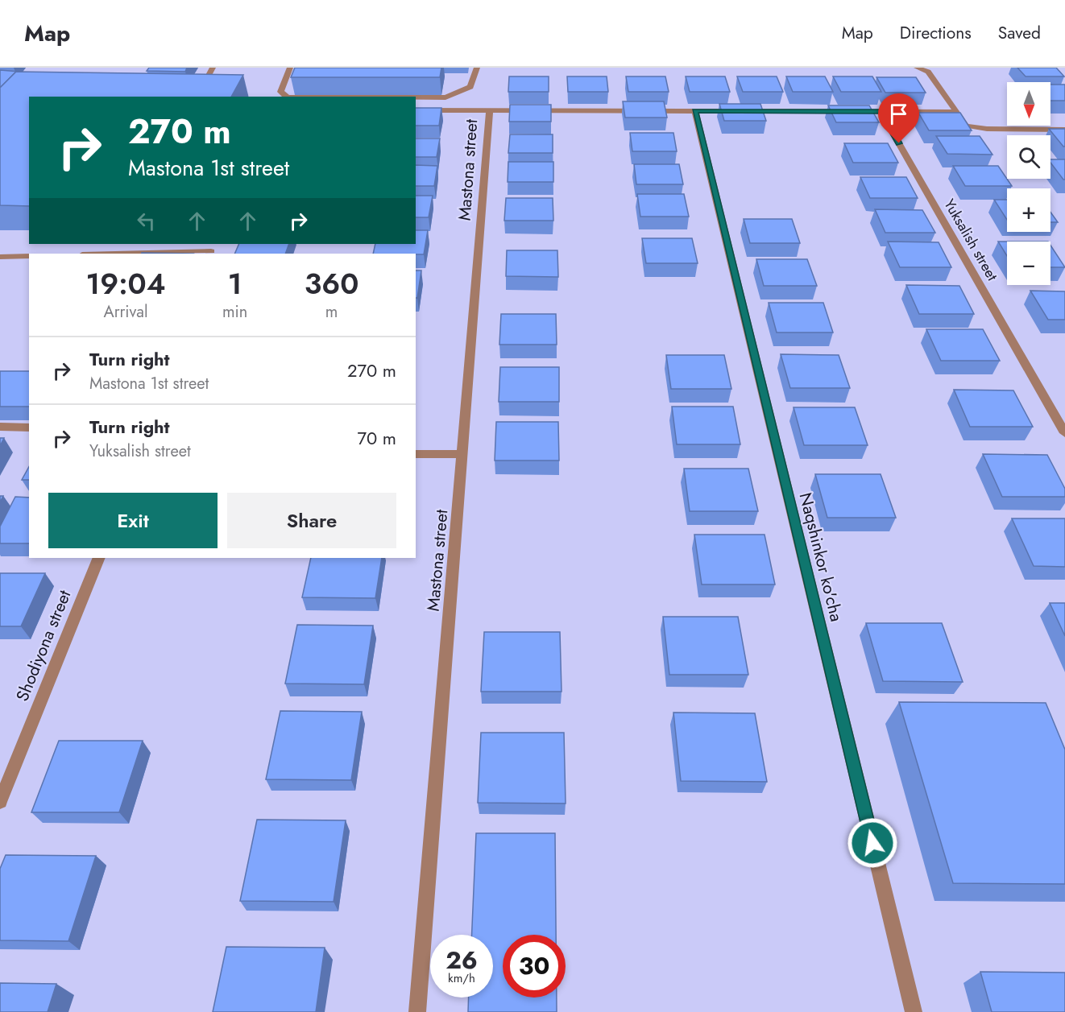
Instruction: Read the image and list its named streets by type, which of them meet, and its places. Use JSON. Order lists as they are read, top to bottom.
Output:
{
  "streets": {
    "street": [
      "Mastona street",
      "Yuksalish street",
      "Naqshinkor ko'cha",
      "Shodiyona street"
    ]
  },
  "north": "bottom",
  "page": {
    "header": "Map",
    "nav": ["Map", "Directions", "Saved"],
    "map_buttons": ["+", "−"],
    "turn": ["270 m", "Mastona 1st street"],
    "eta": [
      "19:04",
      "Arrival",
      "1",
      "min",
      "360",
      "m"
    ],
    "list": [
      {
        "name": "Turn right",
        "note": "Mastona 1st street",
        "value": "270 m"
      },
      {
        "name": "Turn right",
        "note": "Yuksalish street",
        "value": "70 m"
      }
    ],
    "buttons": ["Exit", "Share"],
    "speed": "26 km/h",
    "limit": "30"
  }
}
